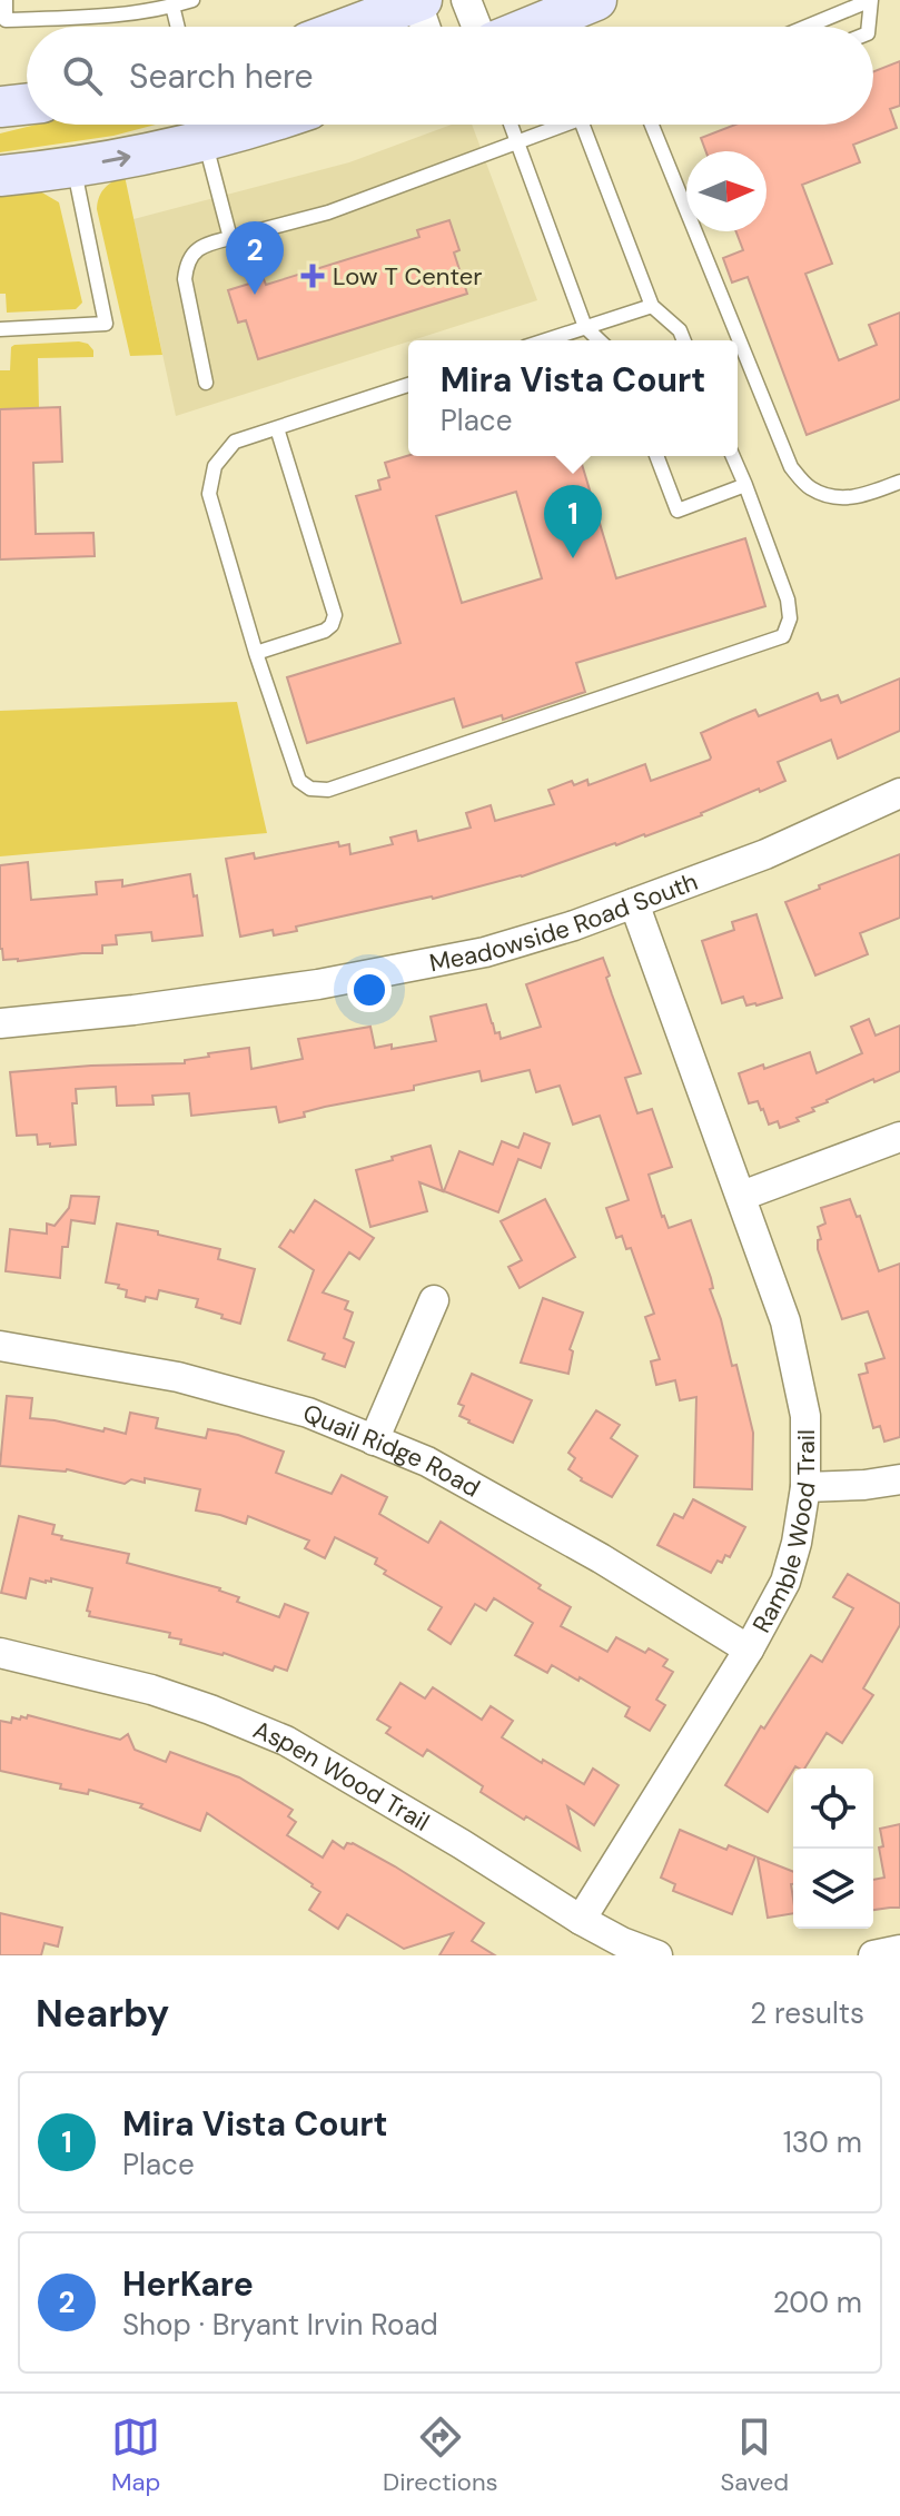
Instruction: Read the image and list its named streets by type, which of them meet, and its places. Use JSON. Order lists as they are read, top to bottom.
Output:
{
  "streets": {
    "street": [
      "Meadowside Road South",
      "Quail Ridge Road",
      "Ramble Wood Trail",
      "Aspen Wood Trail"
    ]
  },
  "crossings": [
    ["Meadowside Road South", "Ramble Wood Trail"],
    ["Quail Ridge Road", "Ramble Wood Trail"],
    ["Ramble Wood Trail", "Aspen Wood Trail"]
  ],
  "places": {
    "health": ["Low T Center"]
  },
  "north": "right",
  "page": {
    "search": "Search here",
    "pins": ["2", "1"],
    "popup": ["Mira Vista Court", "Place"],
    "heading": ["Nearby", "2 results"],
    "list": [
      {
        "mark": "1",
        "name": "Mira Vista Court",
        "note": "Place",
        "value": "130 m"
      },
      {
        "mark": "2",
        "name": "HerKare",
        "note": "Shop · Bryant Irvin Road",
        "value": "200 m"
      }
    ],
    "nav": ["Map", "Directions", "Saved"]
  }
}
